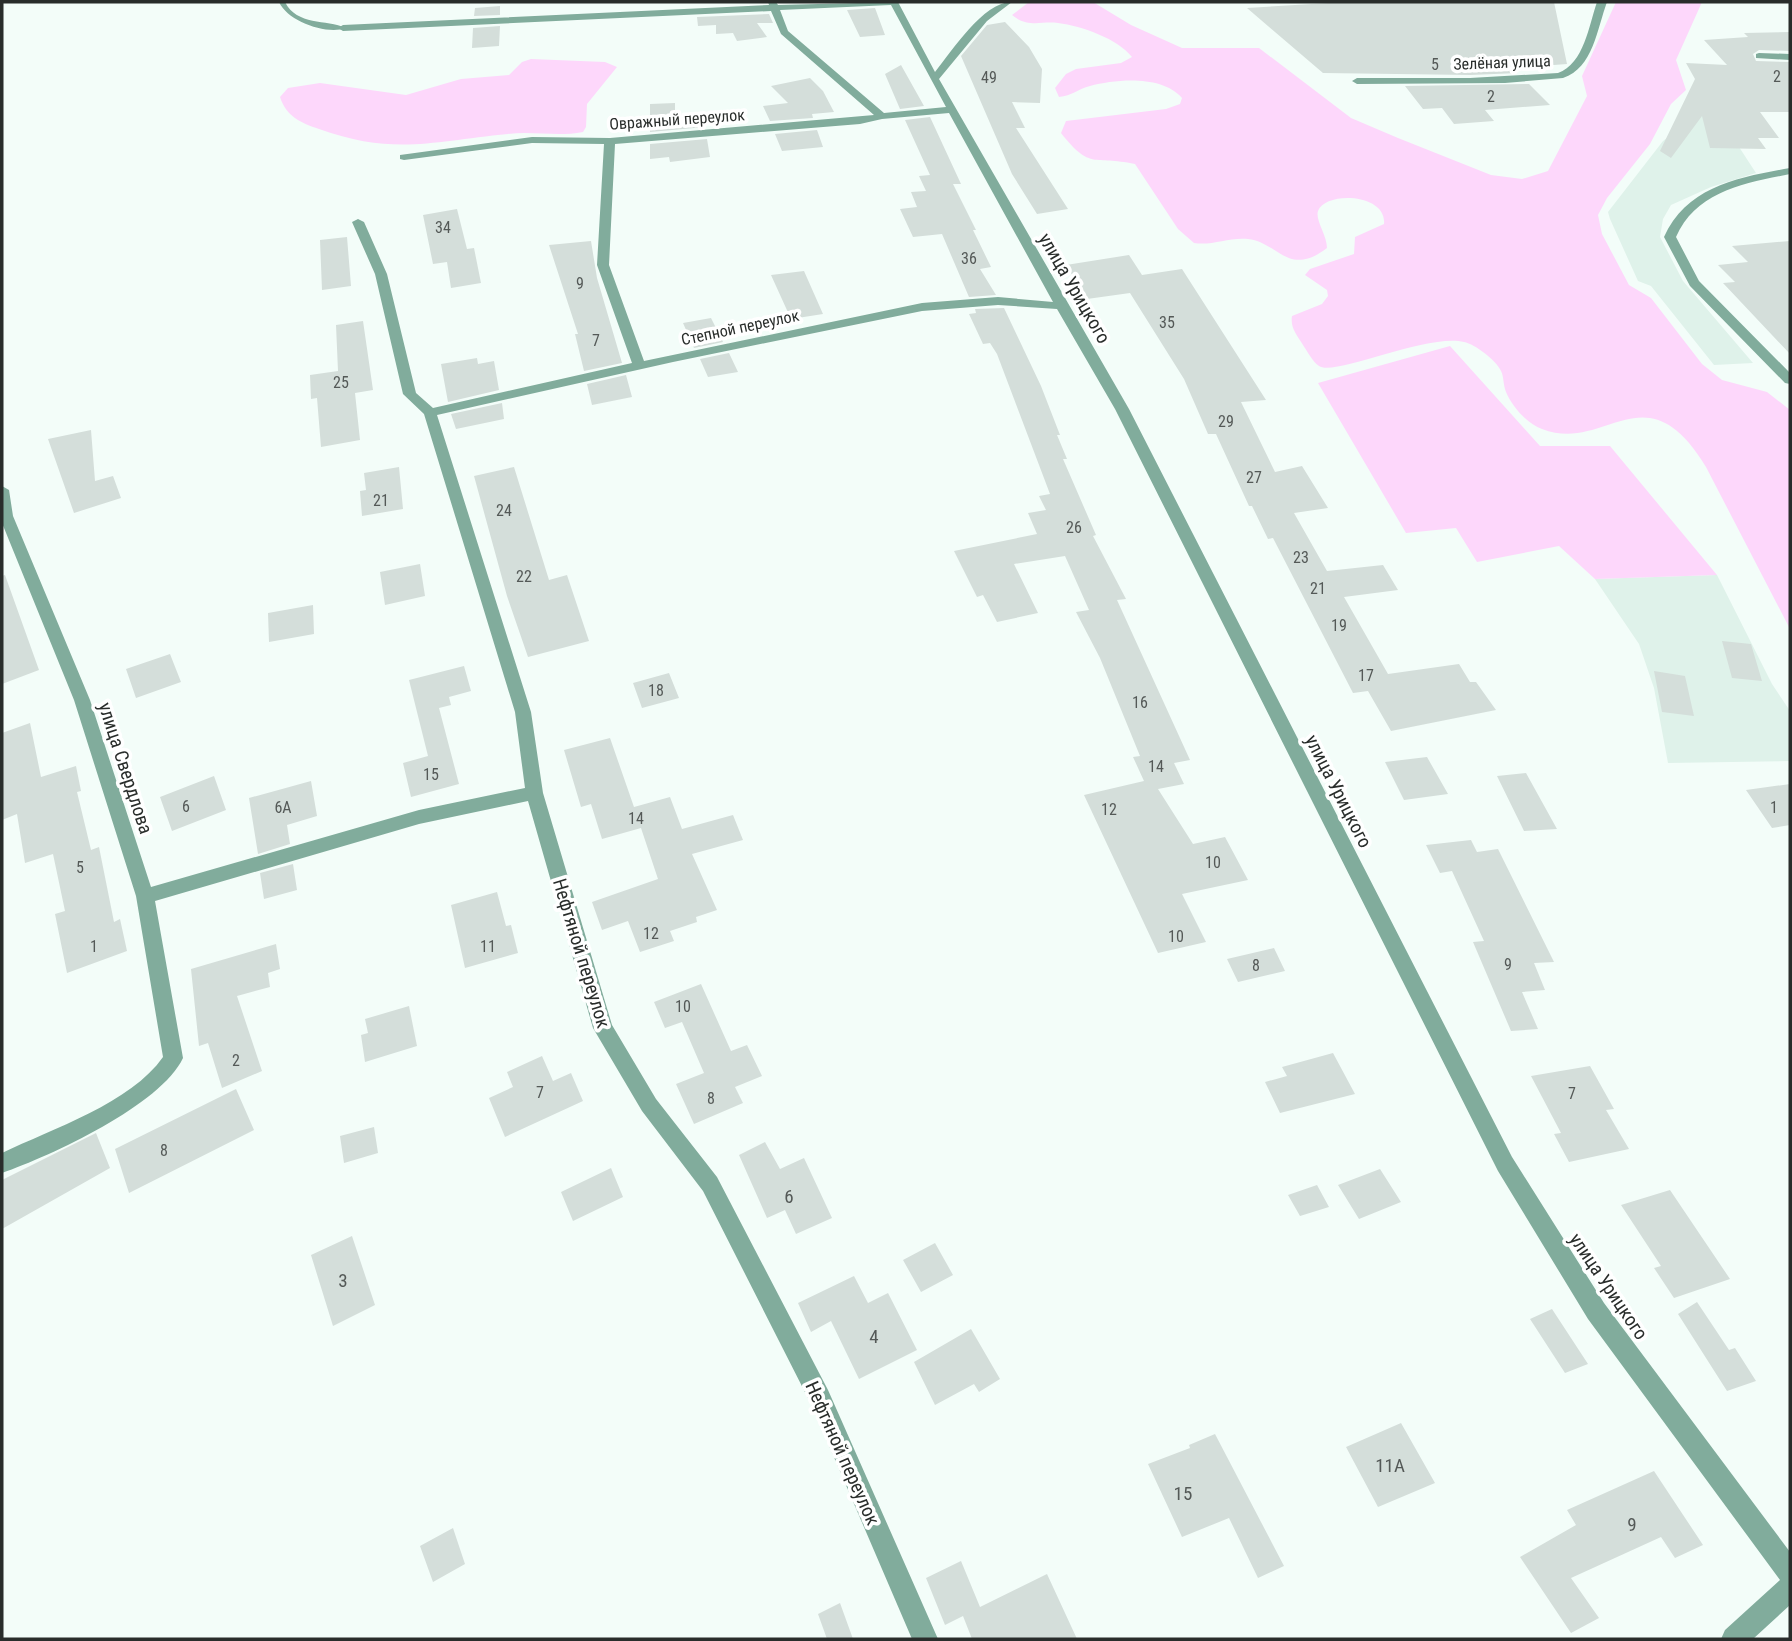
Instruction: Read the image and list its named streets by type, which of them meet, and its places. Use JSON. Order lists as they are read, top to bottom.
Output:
{
  "streets": {
    "street": [
      "Зелёная улица",
      "Овражный переулок",
      "улица Урицкого",
      "Степной переулок",
      "улица Свердлова",
      "Нефтяной переулок"
    ]
  },
  "crossings": [
    ["Овражный переулок", "улица Урицкого"],
    ["улица Урицкого", "Степной переулок"],
    ["Степной переулок", "Нефтяной переулок"]
  ],
  "house_numbers": [
    "5",
    "2",
    "49",
    "2",
    "34",
    "36",
    "9",
    "35",
    "7",
    "25",
    "29",
    "27",
    "21",
    "24",
    "26",
    "23",
    "22",
    "21",
    "19",
    "17",
    "18",
    "16",
    "14",
    "15",
    "6",
    "6А",
    "1",
    "12",
    "14",
    "10",
    "5",
    "12",
    "10",
    "1",
    "11",
    "9",
    "8",
    "10",
    "2",
    "7",
    "7",
    "8",
    "8",
    "6",
    "3",
    "4",
    "11А",
    "15",
    "9"
  ]
}
